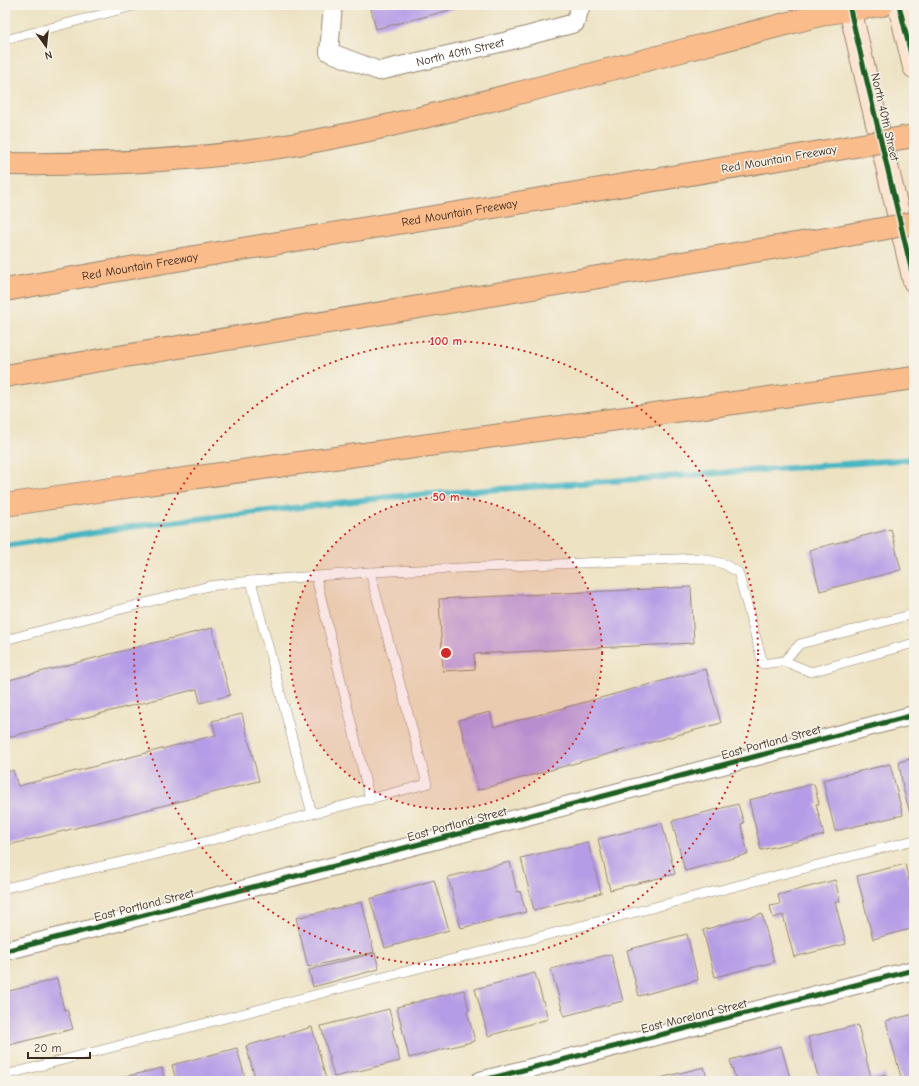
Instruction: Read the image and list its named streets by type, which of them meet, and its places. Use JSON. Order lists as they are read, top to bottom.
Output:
{
  "streets": {
    "main road": ["North 40th Street", "Red Mountain Freeway"],
    "street": ["East Portland Street", "East Moreland Street"]
  },
  "scale_bar": "20 m",
  "north": "bottom",
  "rings": ["100 m", "50 m"]
}
